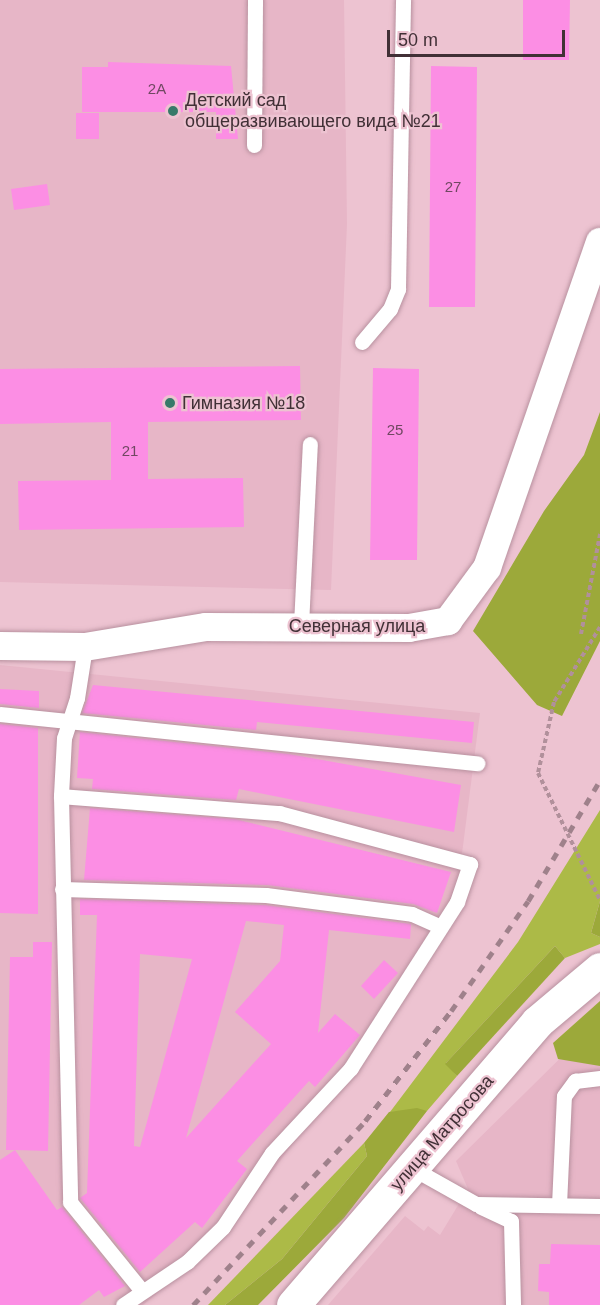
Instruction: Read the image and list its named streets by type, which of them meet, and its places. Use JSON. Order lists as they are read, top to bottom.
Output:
{
  "streets": {
    "main road": ["улица Матросова"],
    "street": ["Северная улица"]
  },
  "places": ["Детский сад общеразвивающего вида №21", "Гимназия №18"],
  "house_numbers": [
    "2А",
    "27",
    "25",
    "21"
  ],
  "scale_bar": "50 m"
}
